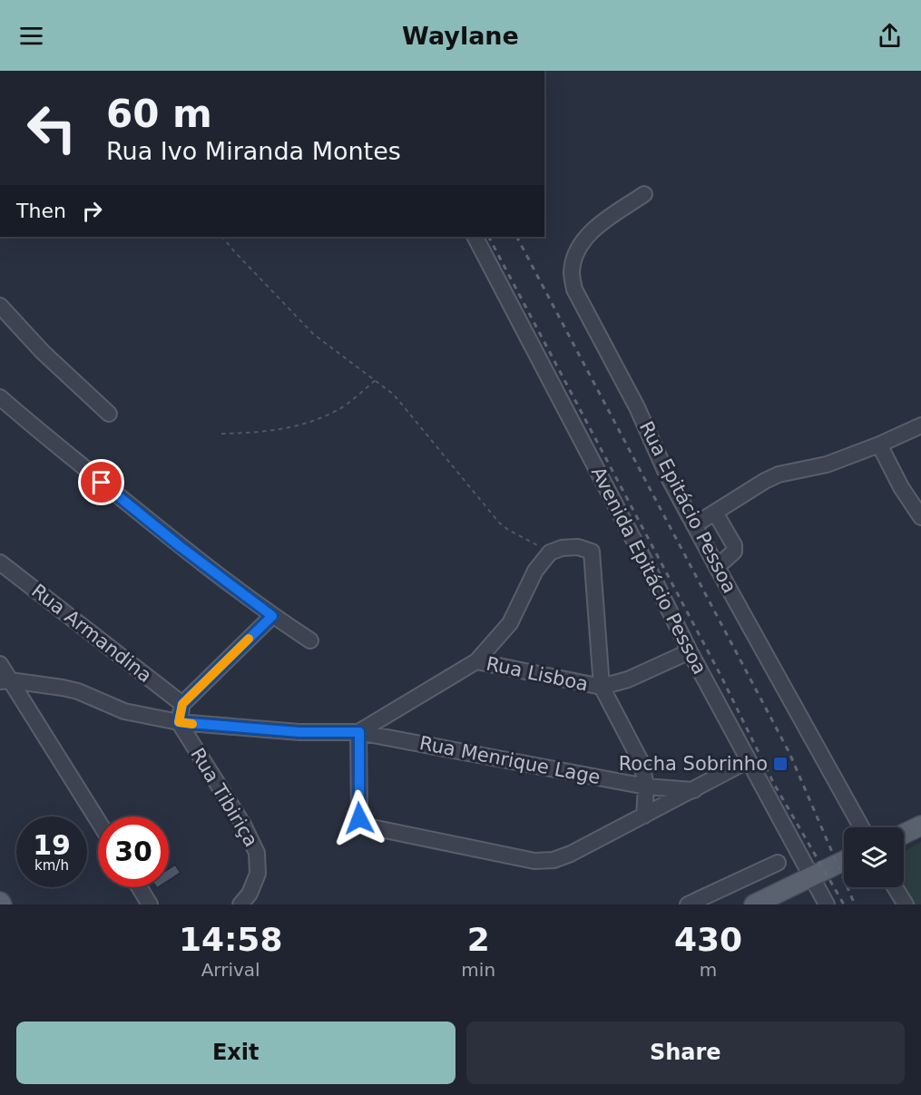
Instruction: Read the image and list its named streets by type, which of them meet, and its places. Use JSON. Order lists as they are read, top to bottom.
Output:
{
  "streets": {
    "street": [
      "Rua Epitácio Pessoa",
      "Avenida Epitácio Pessoa",
      "Rua Armandina",
      "Rua Lisboa",
      "Rua Menrique Lage",
      "Rua Tibiriça"
    ]
  },
  "crossings": [
    ["Avenida Epitácio Pessoa", "Rua Lisboa"],
    ["Rua Menrique Lage", "Rua Tibiriça"]
  ],
  "places": {
    "transit": ["Rocha Sobrinho"]
  },
  "page": {
    "header": "Waylane",
    "turn": ["60 m", "Rua Ivo Miranda Montes"],
    "then": "Then",
    "speed": "19 km/h",
    "limit": "30",
    "eta": [
      "14:58",
      "Arrival",
      "2",
      "min",
      "430",
      "m"
    ],
    "buttons": ["Exit", "Share"]
  }
}
